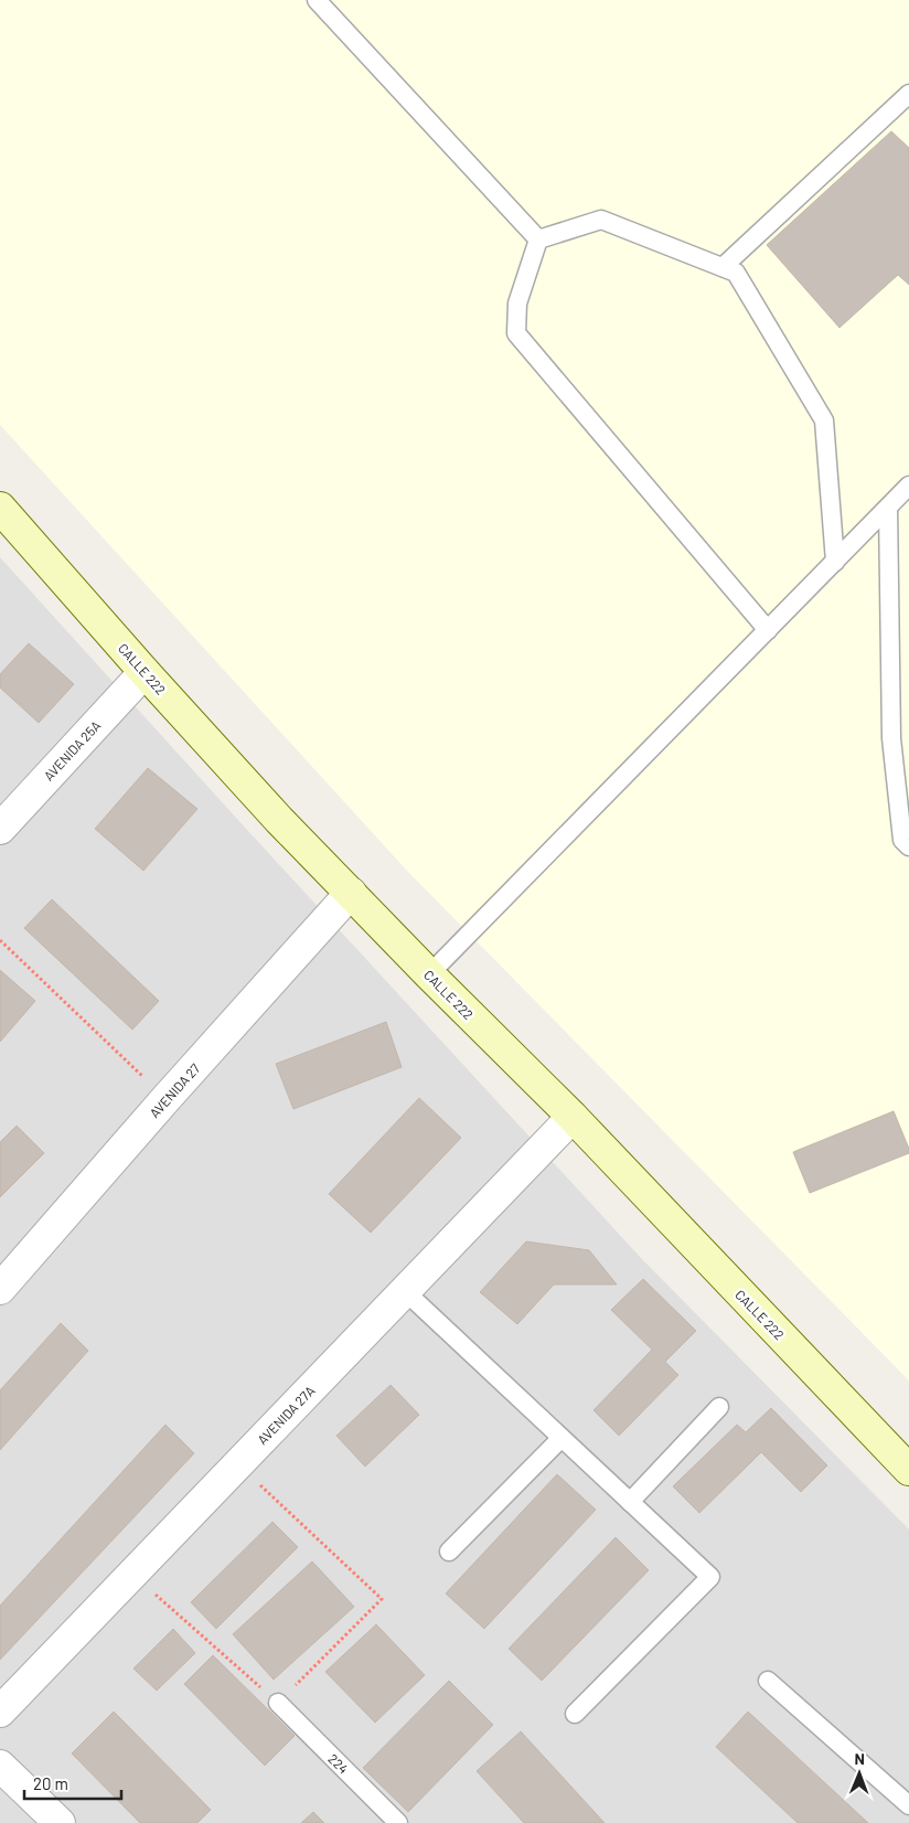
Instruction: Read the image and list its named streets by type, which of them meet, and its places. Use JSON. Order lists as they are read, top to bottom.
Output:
{
  "streets": {
    "main road": ["CALLE 222"],
    "street": ["AVENIDA 25A", "AVENIDA 27", "AVENIDA 27A"],
    "lane": ["224"]
  },
  "crossings": [
    ["CALLE 222", "AVENIDA 25A"],
    ["CALLE 222", "AVENIDA 27"],
    ["CALLE 222", "AVENIDA 27A"]
  ],
  "scale_bar": "20 m",
  "north": "top"
}
